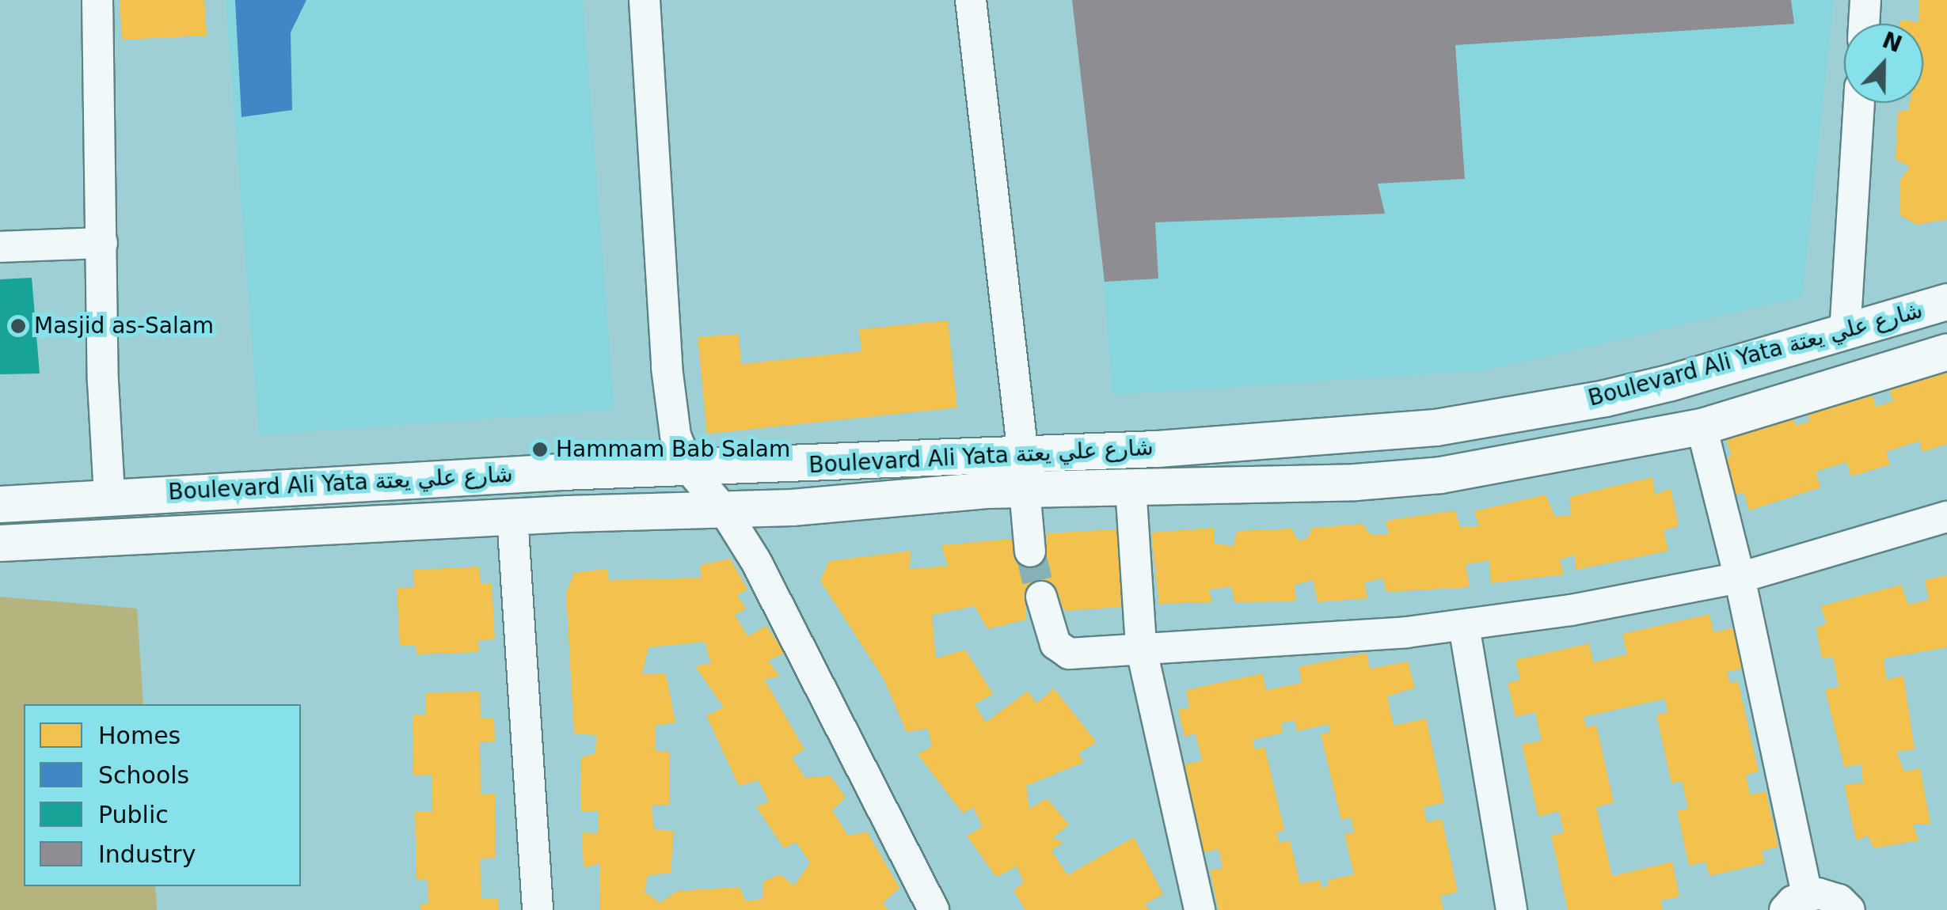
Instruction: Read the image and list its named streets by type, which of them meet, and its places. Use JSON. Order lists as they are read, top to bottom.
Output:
{
  "streets": {
    "street": ["Boulevard Ali Yata شارع علي يعتة"]
  },
  "places": ["Masjid as-Salam", "Hammam Bab Salam"],
  "legend": [
    "Homes",
    "Schools",
    "Public",
    "Industry"
  ],
  "north": "top"
}
